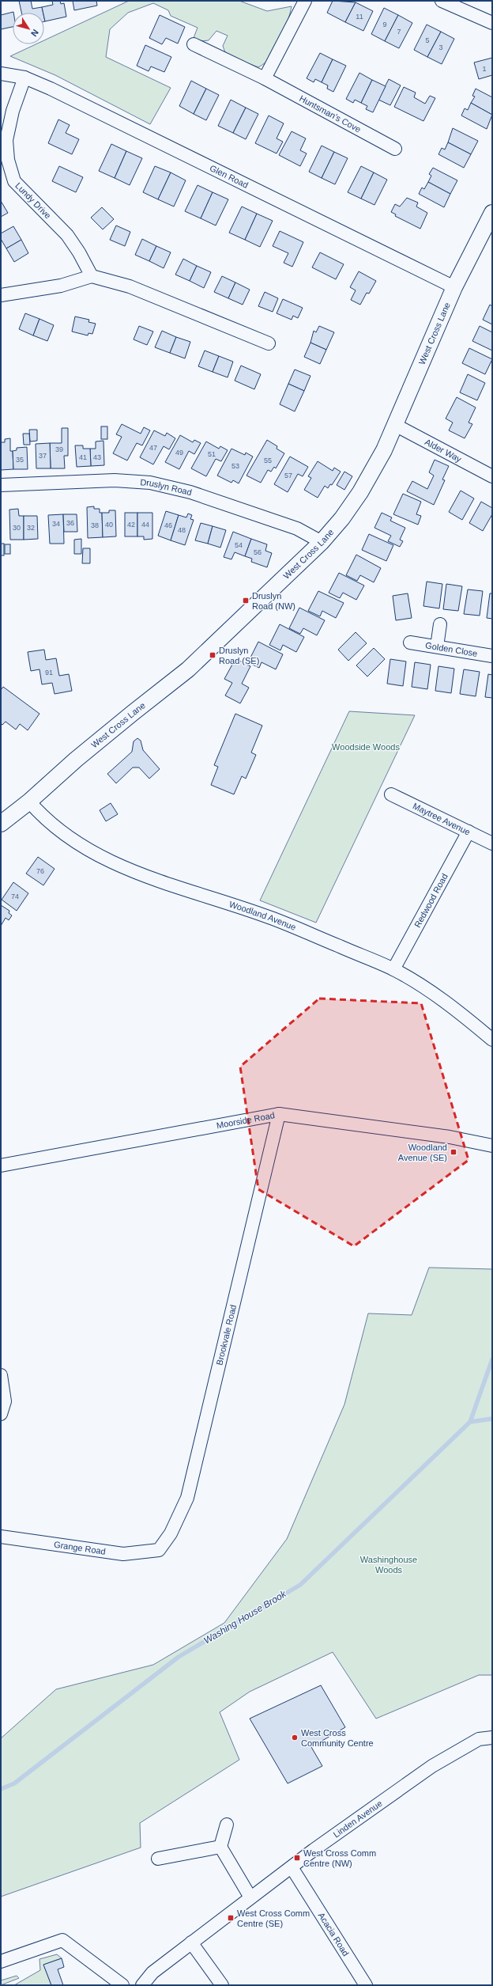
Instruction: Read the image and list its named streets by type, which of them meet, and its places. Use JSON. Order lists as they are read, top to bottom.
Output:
{
  "streets": {
    "street": [
      "Huntsman's Cove",
      "Glen Road",
      "Lundy Drive",
      "West Cross Lane",
      "Alder Way",
      "Druslyn Road",
      "Golden Close",
      "Maytree Avenue",
      "Redwood Road",
      "Woodland Avenue",
      "Moorside Road",
      "Brookvale Road",
      "Grange Road",
      "Linden Avenue",
      "Acacia Road"
    ]
  },
  "crossings": [
    ["Glen Road", "Lundy Drive"],
    ["Glen Road", "West Cross Lane"],
    ["West Cross Lane", "Alder Way"],
    ["West Cross Lane", "Druslyn Road"],
    ["West Cross Lane", "Woodland Avenue"],
    ["Maytree Avenue", "Redwood Road"],
    ["Redwood Road", "Woodland Avenue"],
    ["Moorside Road", "Brookvale Road"],
    ["Brookvale Road", "Grange Road"],
    ["Linden Avenue", "Acacia Road"]
  ],
  "water": ["Washing House Brook"],
  "parks": ["Woodside Woods", "Washinghouse Woods"],
  "places": {
    "transit": [
      "Druslyn Road (NW)",
      "Druslyn Road (SE)",
      "Woodland Avenue (SE)",
      "West Cross Comm Centre (NW)",
      "West Cross Comm Centre (SE)"
    ],
    "other": ["West Cross Community Centre"]
  },
  "house_numbers": [
    "11",
    "9",
    "7",
    "5",
    "3",
    "1",
    "47",
    "39",
    "49",
    "51",
    "37",
    "41",
    "43",
    "35",
    "55",
    "53",
    "57",
    "36",
    "34",
    "40",
    "42",
    "44",
    "38",
    "46",
    "30",
    "32",
    "48",
    "54",
    "56",
    "91",
    "76",
    "74"
  ],
  "north": "bottom right"
}
